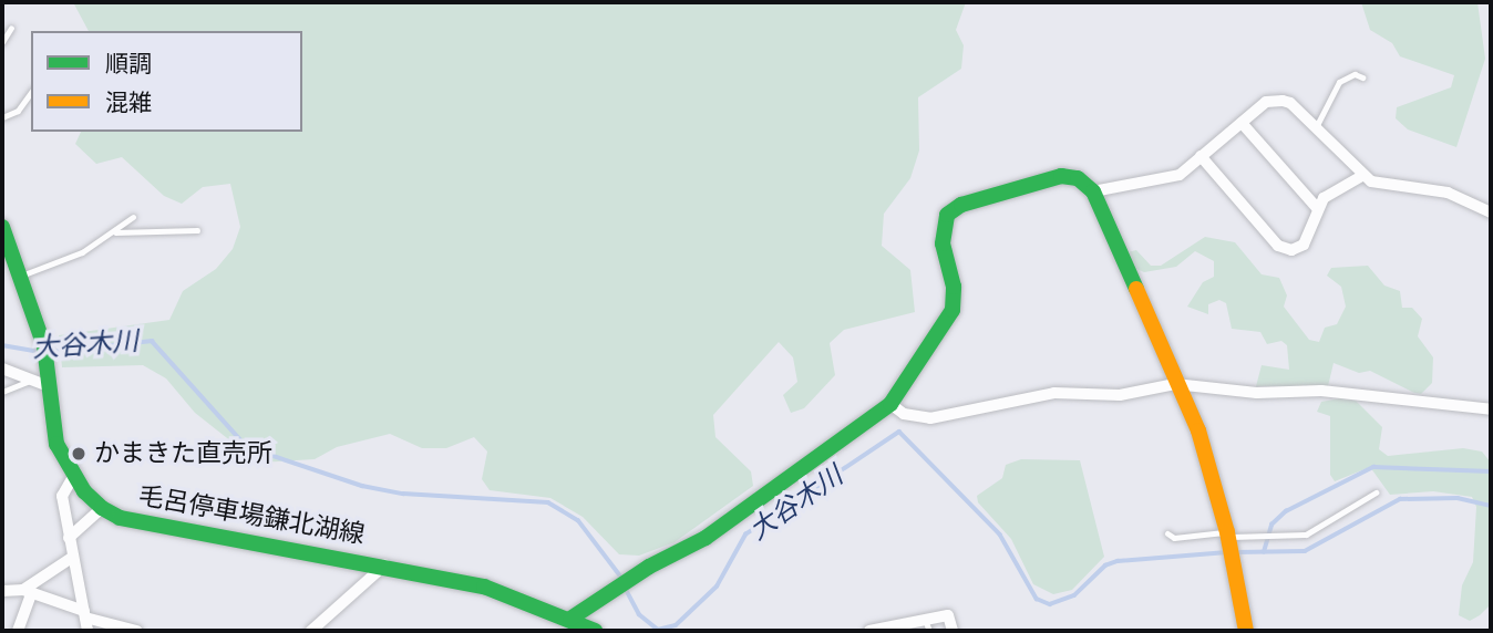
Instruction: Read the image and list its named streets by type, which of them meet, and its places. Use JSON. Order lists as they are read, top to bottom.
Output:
{
  "streets": {
    "street": ["毛呂停車場鎌北湖線"]
  },
  "water": ["大谷木川"],
  "places": ["かまきた直売所"],
  "legend": ["順調", "混雑"]
}
